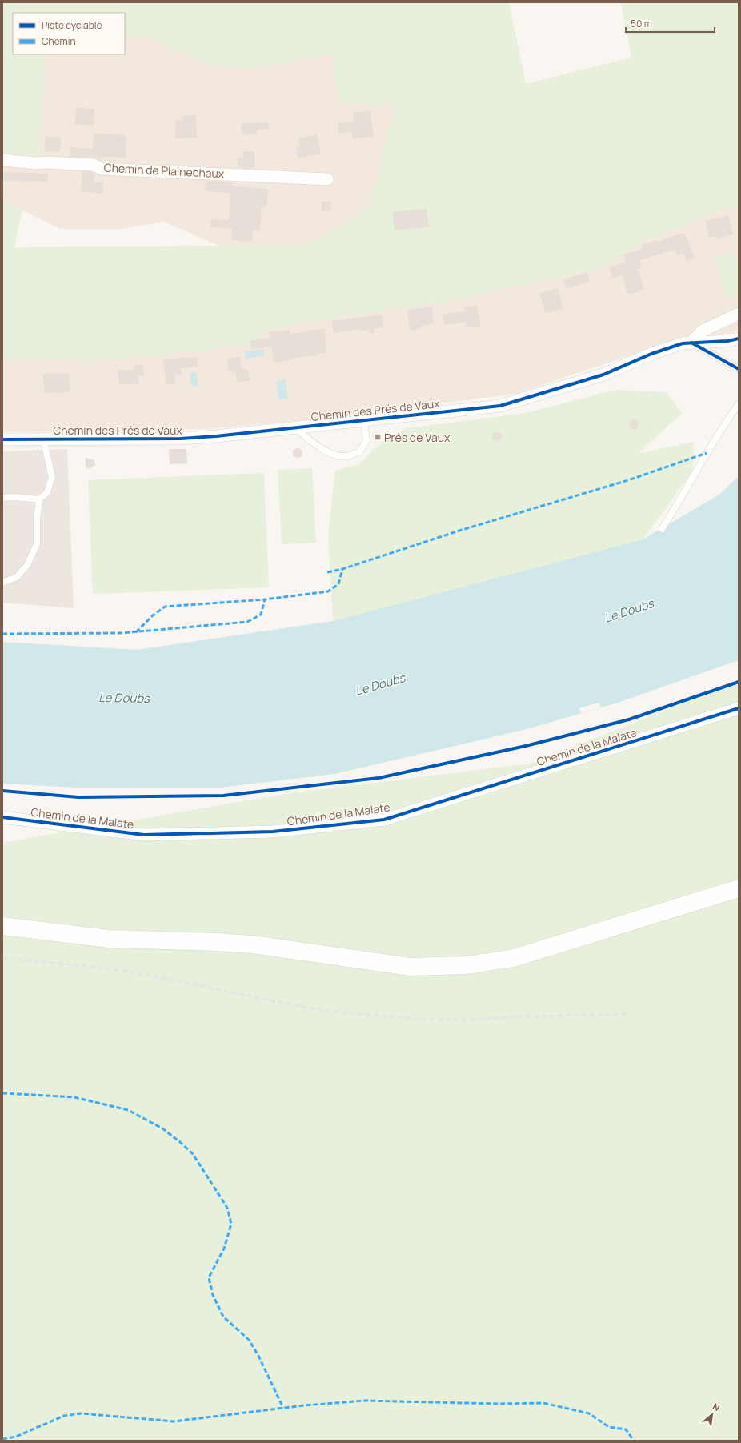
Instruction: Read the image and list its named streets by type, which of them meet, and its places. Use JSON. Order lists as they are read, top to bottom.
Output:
{
  "streets": {
    "street": ["Chemin de Plainechaux", "Chemin des Prés de Vaux", "Chemin de la Malate"]
  },
  "water": ["Le Doubs"],
  "places": {
    "transit": ["Prés de Vaux"]
  },
  "legend": ["Piste cyclable", "Chemin"],
  "scale_bar": "50 m",
  "north": "top right"
}
